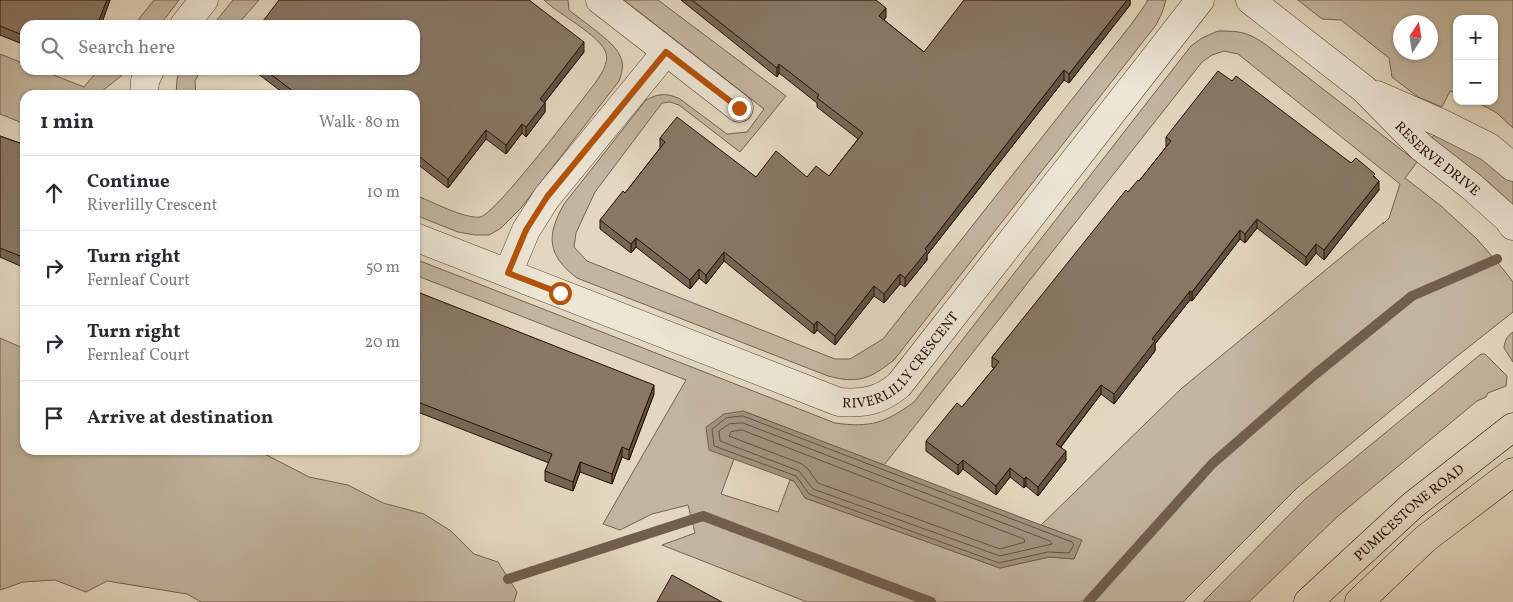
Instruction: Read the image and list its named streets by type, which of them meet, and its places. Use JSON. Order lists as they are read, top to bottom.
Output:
{
  "streets": {
    "main road": ["PUMICESTONE ROAD"],
    "street": ["RESERVE DRIVE", "RIVERLILLY CRESCENT"]
  },
  "north": "top",
  "page": {
    "map_buttons": ["+", "−"],
    "search": "Search here",
    "heading": ["1 min", "Walk · 80 m"],
    "list": [
      ["Continue", "Riverlilly Crescent", "10 m"],
      ["Turn right", "Fernleaf Court", "50 m"],
      ["Turn right", "Fernleaf Court", "20 m"],
      "Arrive at destination"
    ]
  }
}
